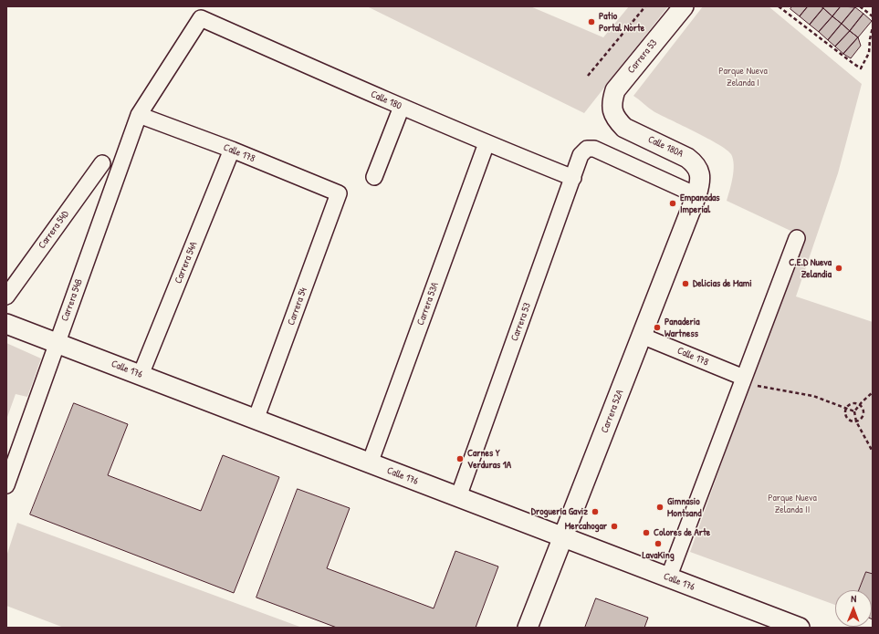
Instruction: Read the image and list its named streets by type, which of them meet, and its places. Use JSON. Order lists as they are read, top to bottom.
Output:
{
  "streets": {
    "street": [
      "Carrera 53",
      "Calle 180",
      "Calle 180A",
      "Calle 178",
      "Carrera 54D",
      "Carrera 54A",
      "Carrera 54B",
      "Carrera 53A",
      "Carrera 54",
      "Calle 176",
      "Carrera 52A"
    ]
  },
  "crossings": [
    ["Carrera 53", "Calle 180"],
    ["Carrera 53", "Calle 180A"],
    ["Carrera 53", "Calle 176"],
    ["Carrera 53", "Carrera 52A"],
    ["Calle 180", "Calle 178"],
    ["Calle 180", "Carrera 54B"],
    ["Calle 180", "Carrera 53A"],
    ["Calle 180A", "Carrera 52A"],
    ["Calle 178", "Carrera 54A"],
    ["Calle 178", "Carrera 54B"],
    ["Calle 178", "Carrera 54"],
    ["Calle 178", "Carrera 52A"],
    ["Carrera 54A", "Calle 176"],
    ["Carrera 54B", "Calle 176"],
    ["Carrera 53A", "Calle 176"],
    ["Carrera 54", "Calle 176"],
    ["Calle 176", "Carrera 52A"]
  ],
  "parks": ["Parque Nueva Zelanda I", "Parque Nueva Zelanda II"],
  "places": [
    "Patio Portal Norte",
    "Empanadas Imperial",
    "C.E.D Nueva Zelandia",
    "Delicias de Mami",
    "Panaderia Wartness",
    "Carnes Y Verduras 1A",
    "Gimnasio Montsand",
    "Droguería Gaviz",
    "Mercahogar",
    "Colores de Arte",
    "LavaKing"
  ],
  "north": "top"
}
